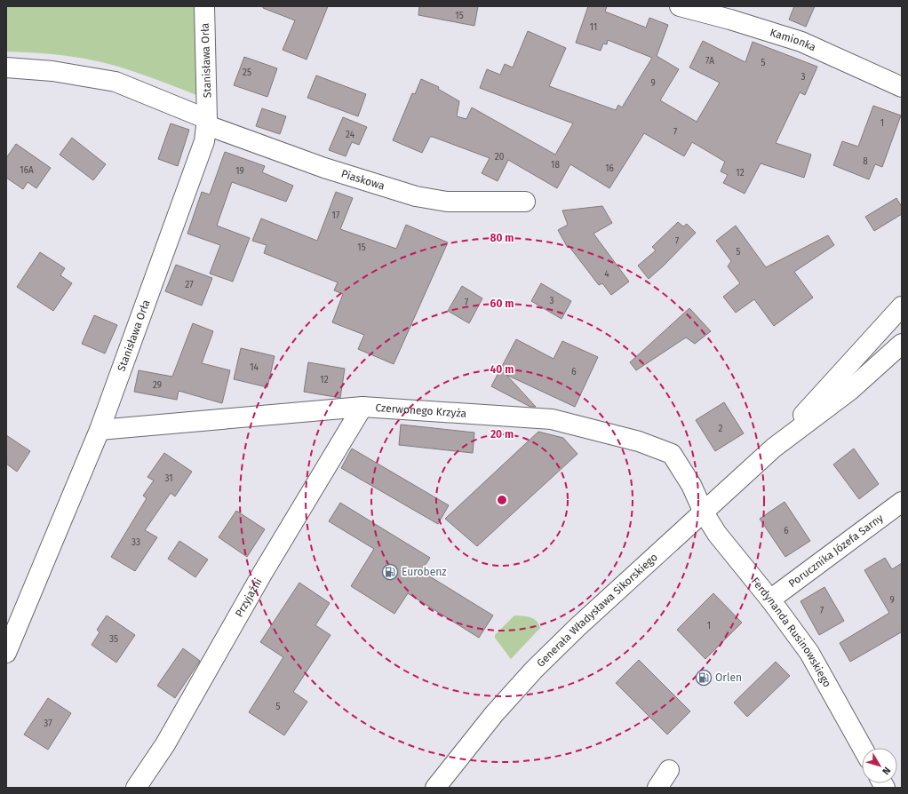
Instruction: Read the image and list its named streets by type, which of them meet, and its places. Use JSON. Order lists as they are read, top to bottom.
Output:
{
  "streets": {
    "street": [
      "Kamionka",
      "Stanisława Orła",
      "Piaskowa",
      "Czerwonego Krzyża",
      "Porucznika Józefa Sarny",
      "Przyjaźni",
      "Generała Władysława Sikorskiego",
      "Ferdynanda Rusinowskiego"
    ]
  },
  "crossings": [
    ["Stanisława Orła", "Piaskowa"],
    ["Stanisława Orła", "Czerwonego Krzyża"],
    ["Czerwonego Krzyża", "Przyjaźni"],
    ["Czerwonego Krzyża", "Generała Władysława Sikorskiego"],
    ["Czerwonego Krzyża", "Ferdynanda Rusinowskiego"],
    ["Porucznika Józefa Sarny", "Ferdynanda Rusinowskiego"],
    ["Generała Władysława Sikorskiego", "Ferdynanda Rusinowskiego"]
  ],
  "places": {
    "fuel station": ["Eurobenz", "Orlen"]
  },
  "house_numbers": [
    "15",
    "11",
    "7A",
    "5",
    "25",
    "3",
    "9",
    "1",
    "7",
    "24",
    "20",
    "8",
    "18",
    "16",
    "16A",
    "19",
    "12",
    "17",
    "7",
    "15",
    "5",
    "4",
    "27",
    "3",
    "7",
    "14",
    "6",
    "12",
    "29",
    "2",
    "31",
    "6",
    "33",
    "9",
    "7",
    "1",
    "35",
    "5",
    "37"
  ],
  "north": "bottom right",
  "rings": [
    "80 m",
    "60 m",
    "40 m",
    "20 m"
  ]
}
